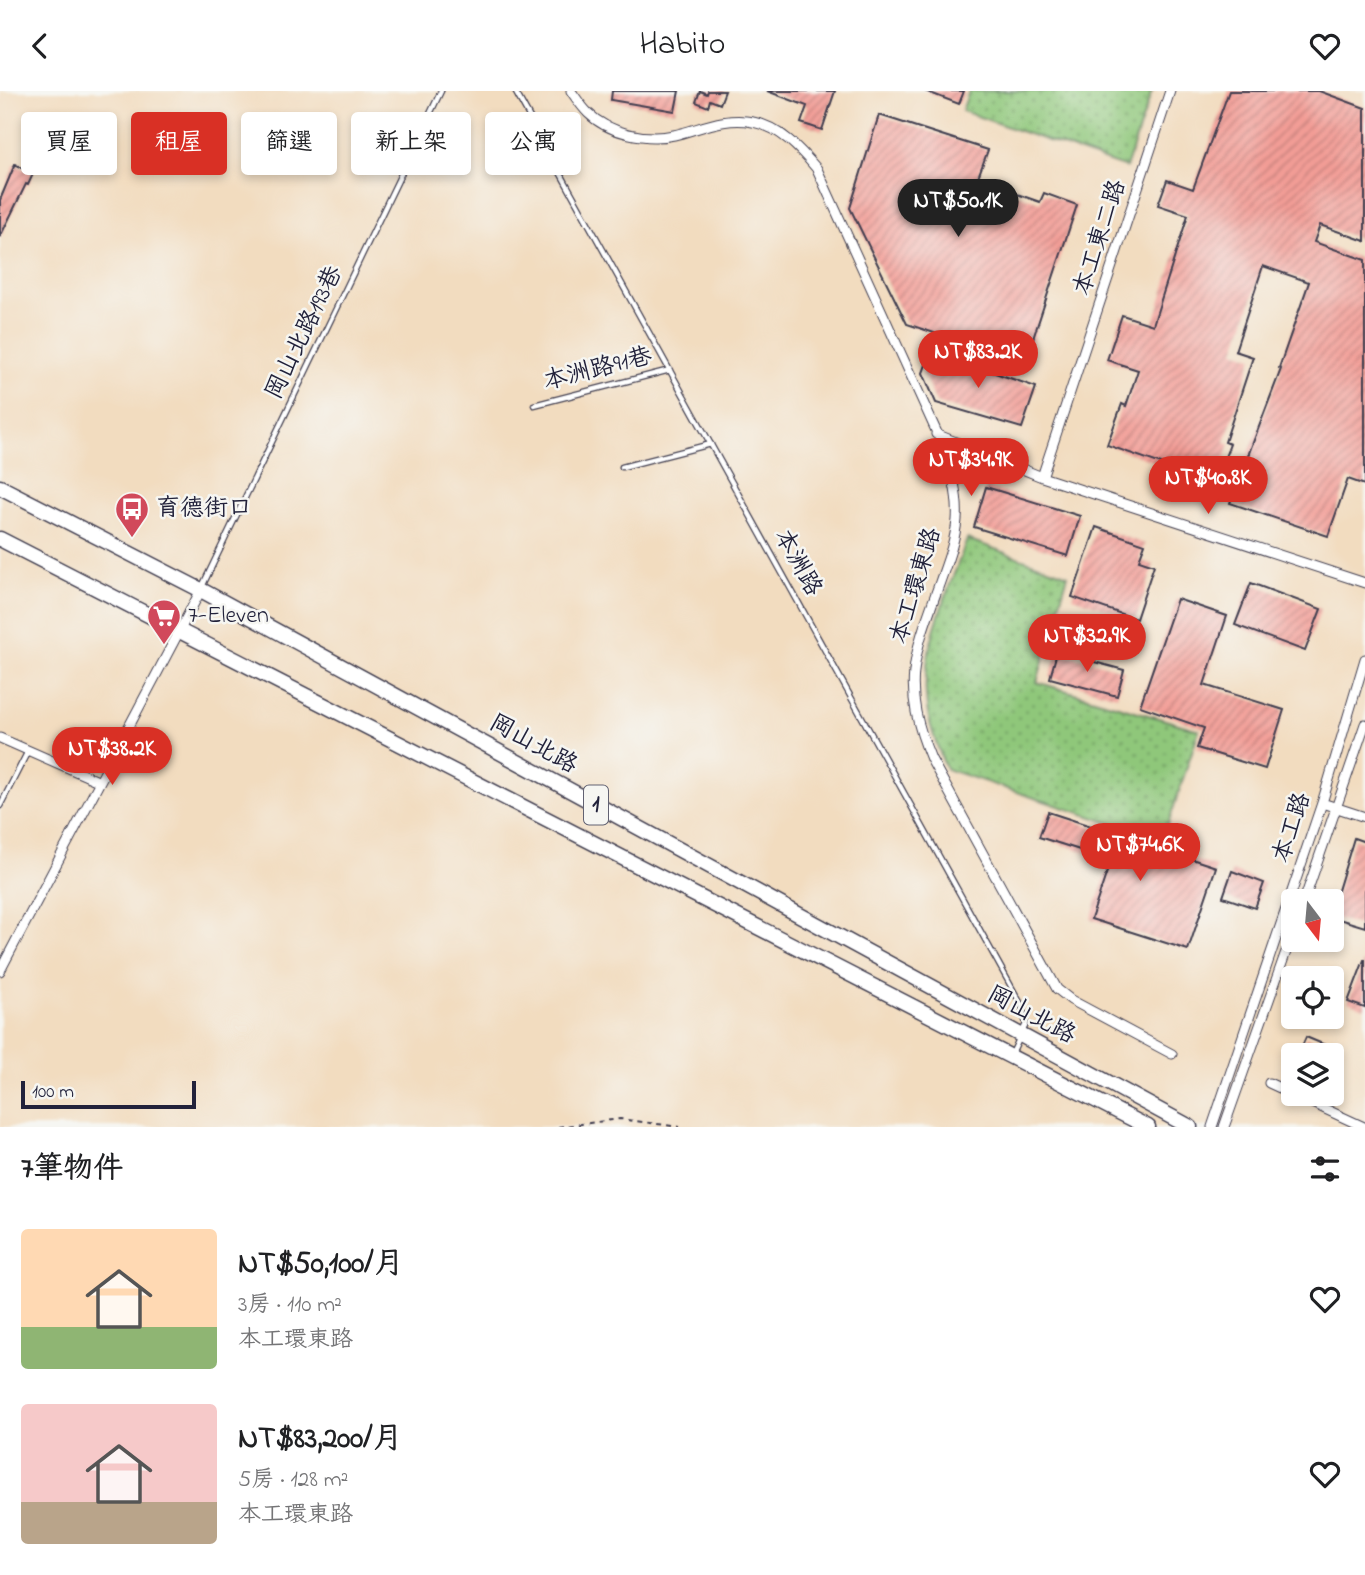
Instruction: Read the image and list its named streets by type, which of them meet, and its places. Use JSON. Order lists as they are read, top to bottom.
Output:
{
  "streets": {
    "main road": ["岡山北路", "1"],
    "street": ["本工東二路", "本工環東路", "本工路"],
    "lane": ["岡山北路193巷", "本洲路91巷", "本洲路"]
  },
  "crossings": [
    ["岡山北路193巷", "岡山北路"],
    ["本洲路91巷", "本洲路"],
    ["本洲路", "岡山北路"]
  ],
  "places": {
    "bus stop": ["育德街口"],
    "supermarket": ["7-Eleven"]
  },
  "scale_bar": "100 m",
  "north": "bottom",
  "page": {
    "header": "Habito",
    "chip": [
      "買屋",
      "租屋",
      "篩選",
      "新上架",
      "公寓"
    ],
    "price": [
      "NT$50.1K",
      "NT$83.2K",
      "NT$34.9K",
      "NT$40.8K",
      "NT$32.9K",
      "NT$38.2K",
      "NT$74.6K"
    ],
    "scale": "100 m",
    "heading": "7筆物件",
    "list": [
      {
        "name": "NT$50,100/月",
        "note": "3房 · 110 m² · 本工環東路"
      },
      {
        "name": "NT$83,200/月",
        "note": "5房 · 128 m² · 本工環東路"
      }
    ]
  }
}
